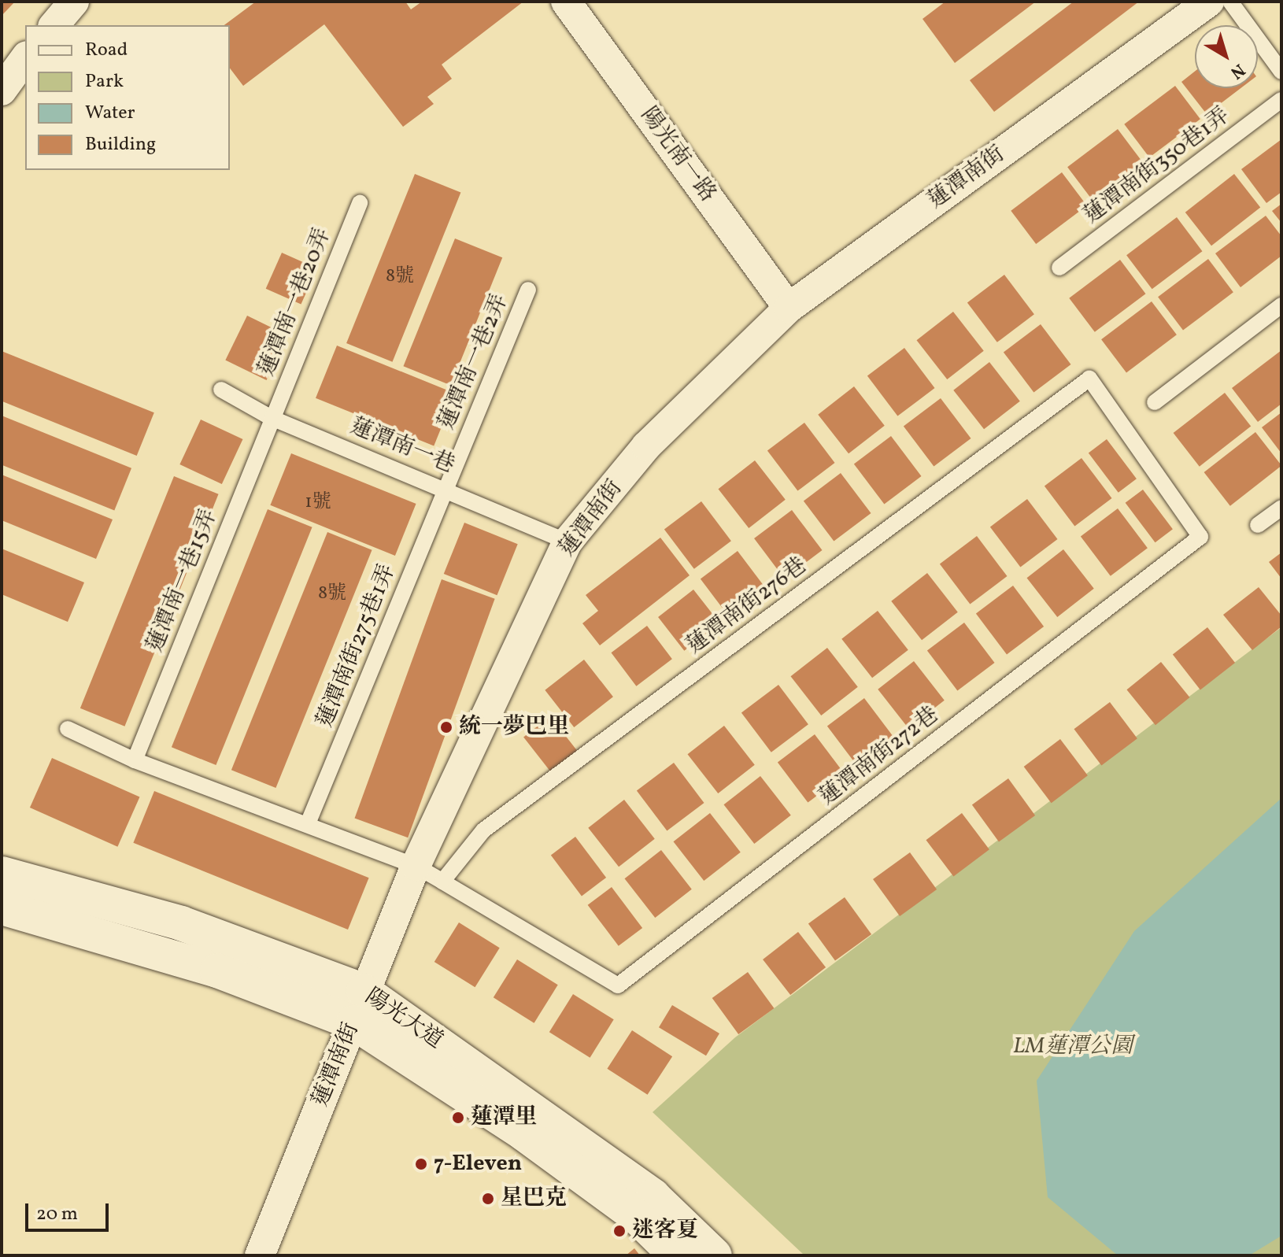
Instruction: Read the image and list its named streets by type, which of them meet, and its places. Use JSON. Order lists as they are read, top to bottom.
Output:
{
  "streets": {
    "street": ["陽光南一路", "蓮潭南街", "陽光大道"],
    "lane": [
      "蓮潭南街350巷1弄",
      "蓮潭南一巷20弄",
      "蓮潭南一巷2弄",
      "蓮潭南一巷",
      "蓮潭南一巷15弄",
      "蓮潭南街276巷",
      "蓮潭南街275巷1弄",
      "蓮潭南街272巷"
    ]
  },
  "crossings": [
    ["陽光南一路", "蓮潭南街"],
    ["蓮潭南街", "蓮潭南一巷"],
    ["蓮潭南街", "蓮潭南街272巷"],
    ["蓮潭南街", "陽光大道"],
    ["蓮潭南一巷20弄", "蓮潭南一巷"],
    ["蓮潭南一巷20弄", "蓮潭南一巷15弄"],
    ["蓮潭南一巷2弄", "蓮潭南一巷"],
    ["蓮潭南一巷2弄", "蓮潭南街275巷1弄"],
    ["蓮潭南一巷", "蓮潭南一巷15弄"],
    ["蓮潭南一巷", "蓮潭南街275巷1弄"],
    ["蓮潭南一巷15弄", "蓮潭南街272巷"],
    ["蓮潭南街276巷", "蓮潭南街272巷"],
    ["蓮潭南街275巷1弄", "蓮潭南街272巷"]
  ],
  "parks": ["LM蓮潭公園"],
  "places": [
    "統一夢巴里",
    "蓮潭里",
    "7-Eleven",
    "星巴克",
    "迷客夏"
  ],
  "house_numbers": ["8號", "1號", "8號"],
  "legend": [
    "Road",
    "Park",
    "Water",
    "Building"
  ],
  "scale_bar": "20 m",
  "north": "bottom right"
}
